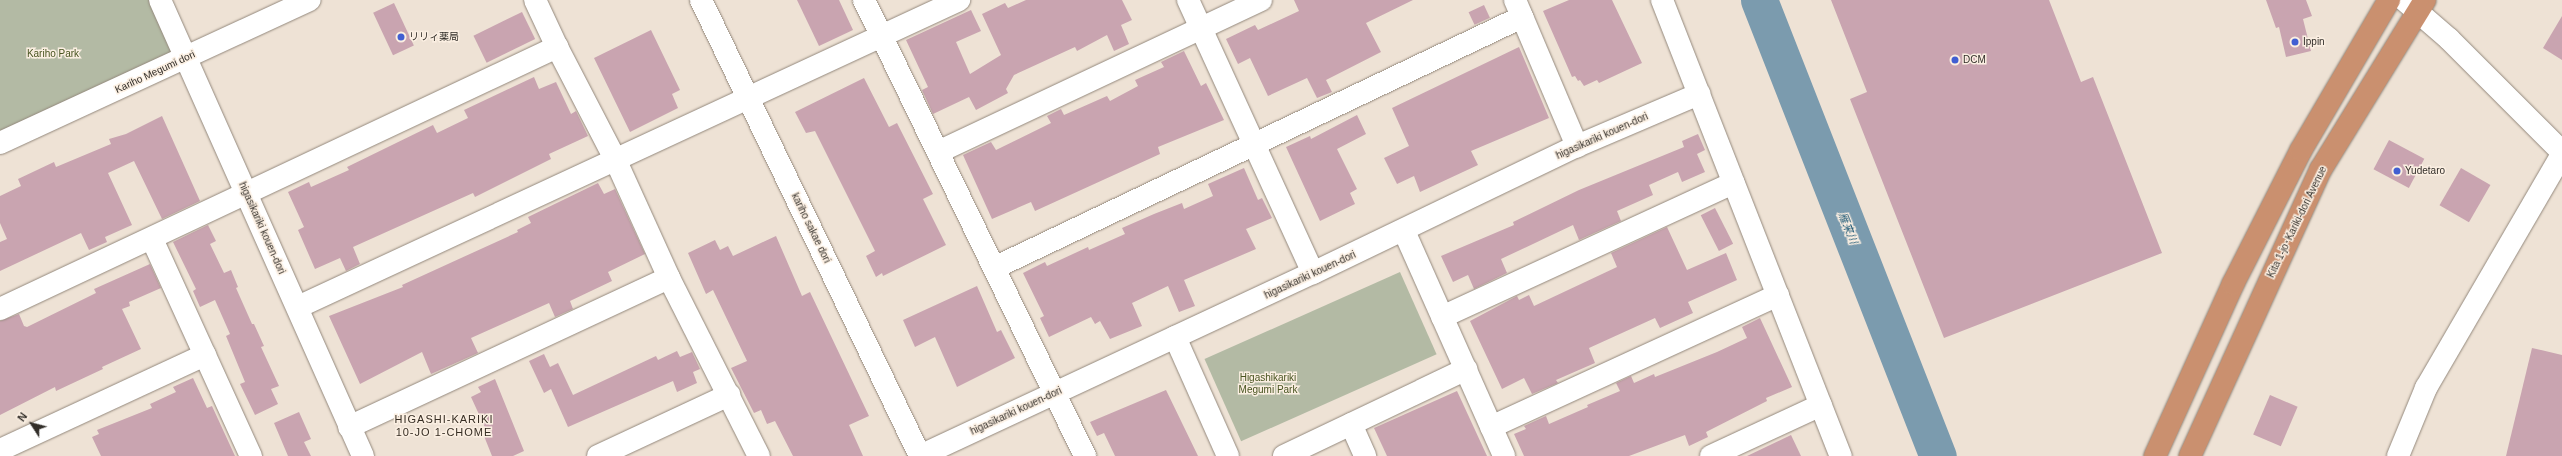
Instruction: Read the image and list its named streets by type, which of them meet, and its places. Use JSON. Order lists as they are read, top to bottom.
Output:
{
  "streets": {
    "highway": ["Kita 1-jo･Kariki-dori Avenue"],
    "street": ["Kariho Megumi dori", "higasikariki kouen-dori", "kariho sakae dori"]
  },
  "crossings": [
    ["Kariho Megumi dori", "higasikariki kouen-dori"],
    ["higasikariki kouen-dori", "kariho sakae dori"]
  ],
  "districts": ["HIGASHI-KARIKI 10-JO 1-CHOME"],
  "water": ["雁来川"],
  "parks": ["Kariho Park", "Higashikariki Megumi Park"],
  "places": [
    "リリィ薬局",
    "Ippin",
    "DCM",
    "Yudetaro"
  ],
  "north": "top left"
}
